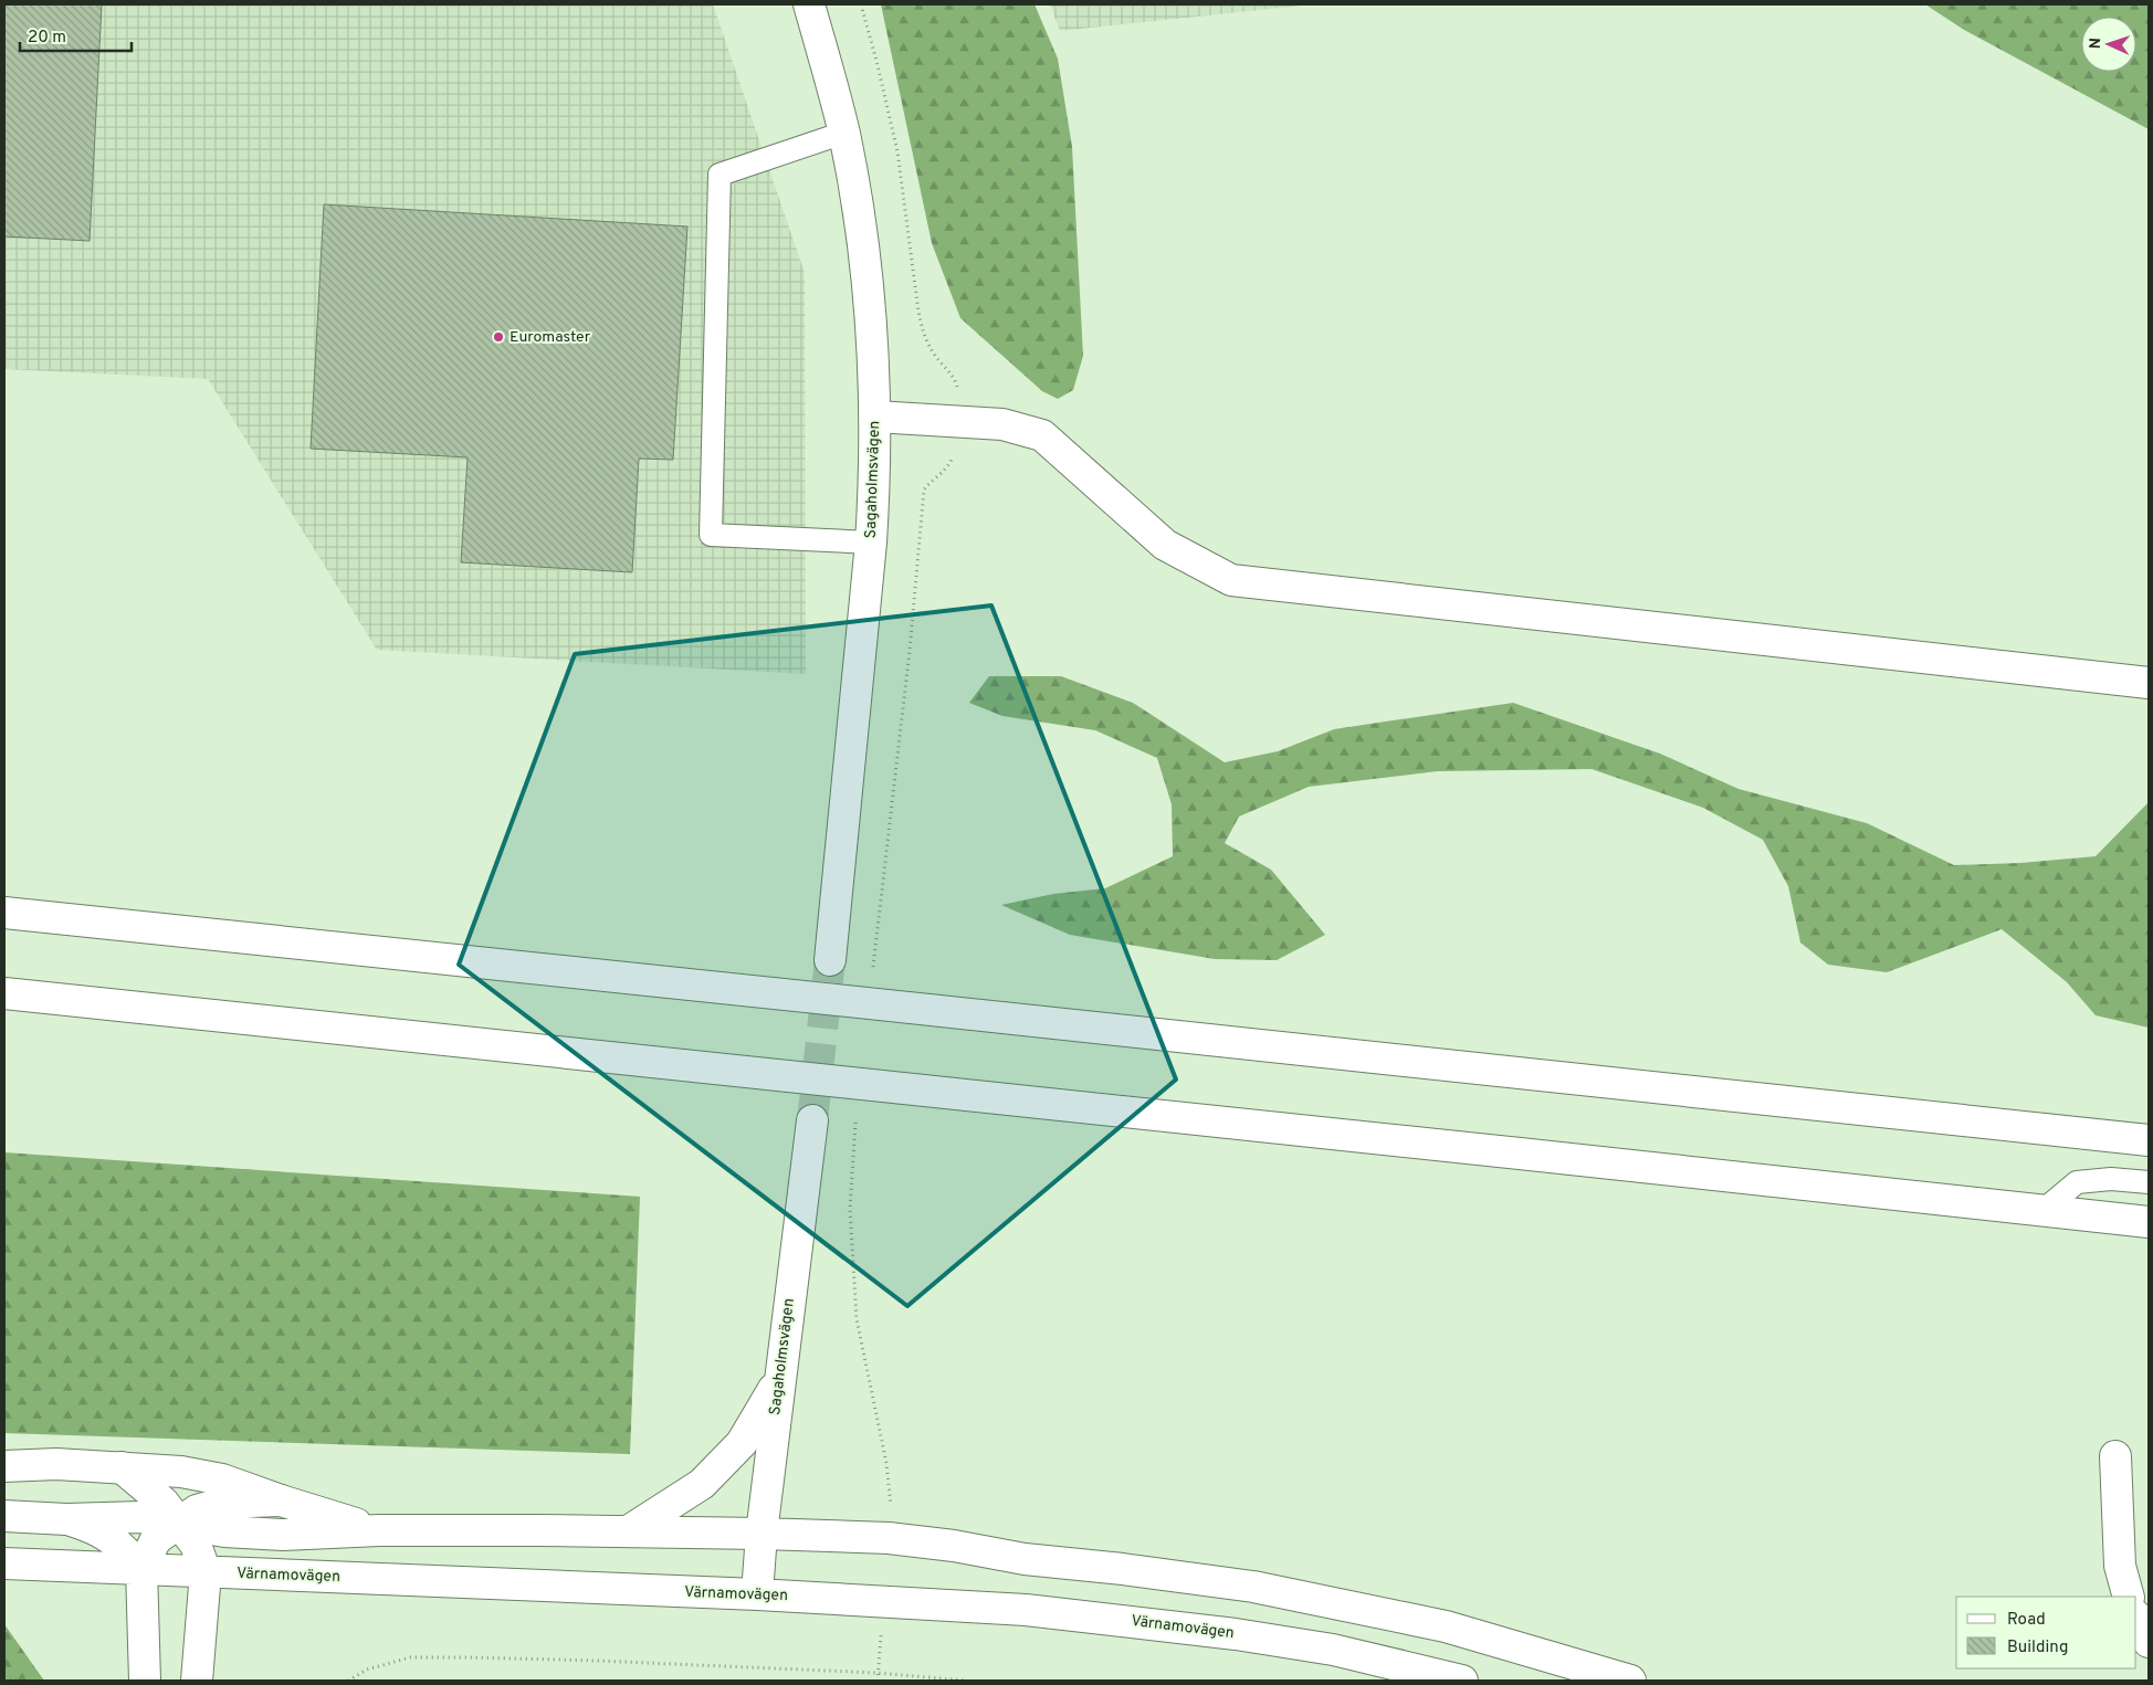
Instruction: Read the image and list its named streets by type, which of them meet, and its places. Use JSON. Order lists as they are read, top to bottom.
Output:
{
  "streets": {
    "main road": ["Sagaholmsvägen", "Värnamovägen"]
  },
  "crossings": [
    ["Sagaholmsvägen", "Värnamovägen"]
  ],
  "places": ["Euromaster"],
  "legend": ["Road", "Building"],
  "scale_bar": "20 m",
  "north": "left"
}
